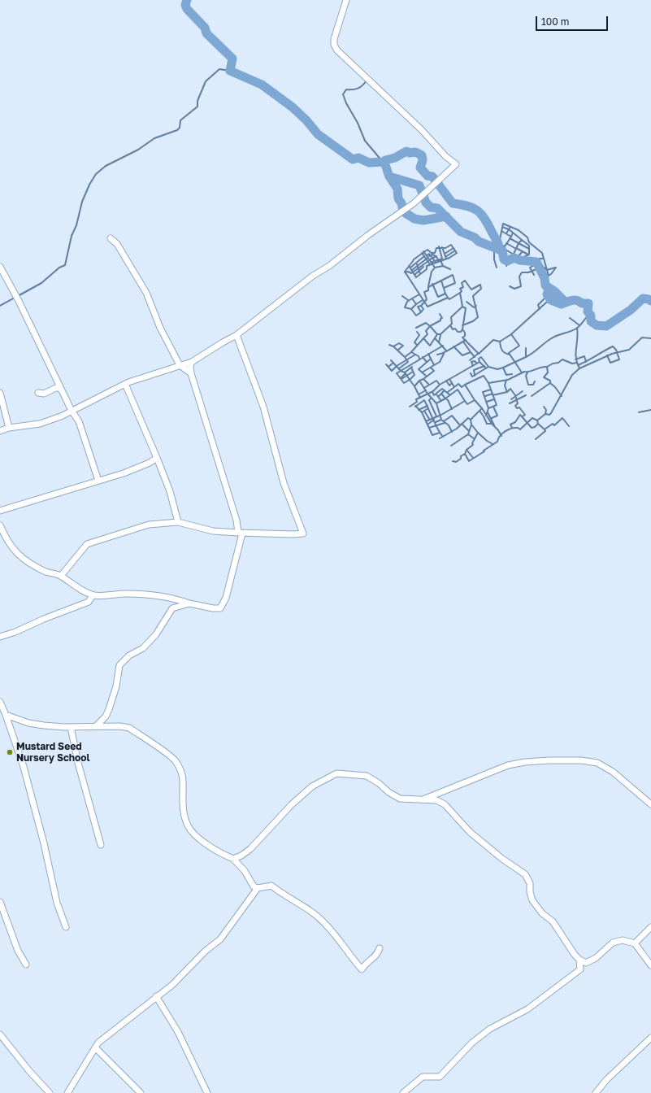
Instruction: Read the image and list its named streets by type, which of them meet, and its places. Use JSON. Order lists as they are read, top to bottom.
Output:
{
  "places": ["Mustard Seed Nursery School"],
  "scale_bar": "100 m"
}
